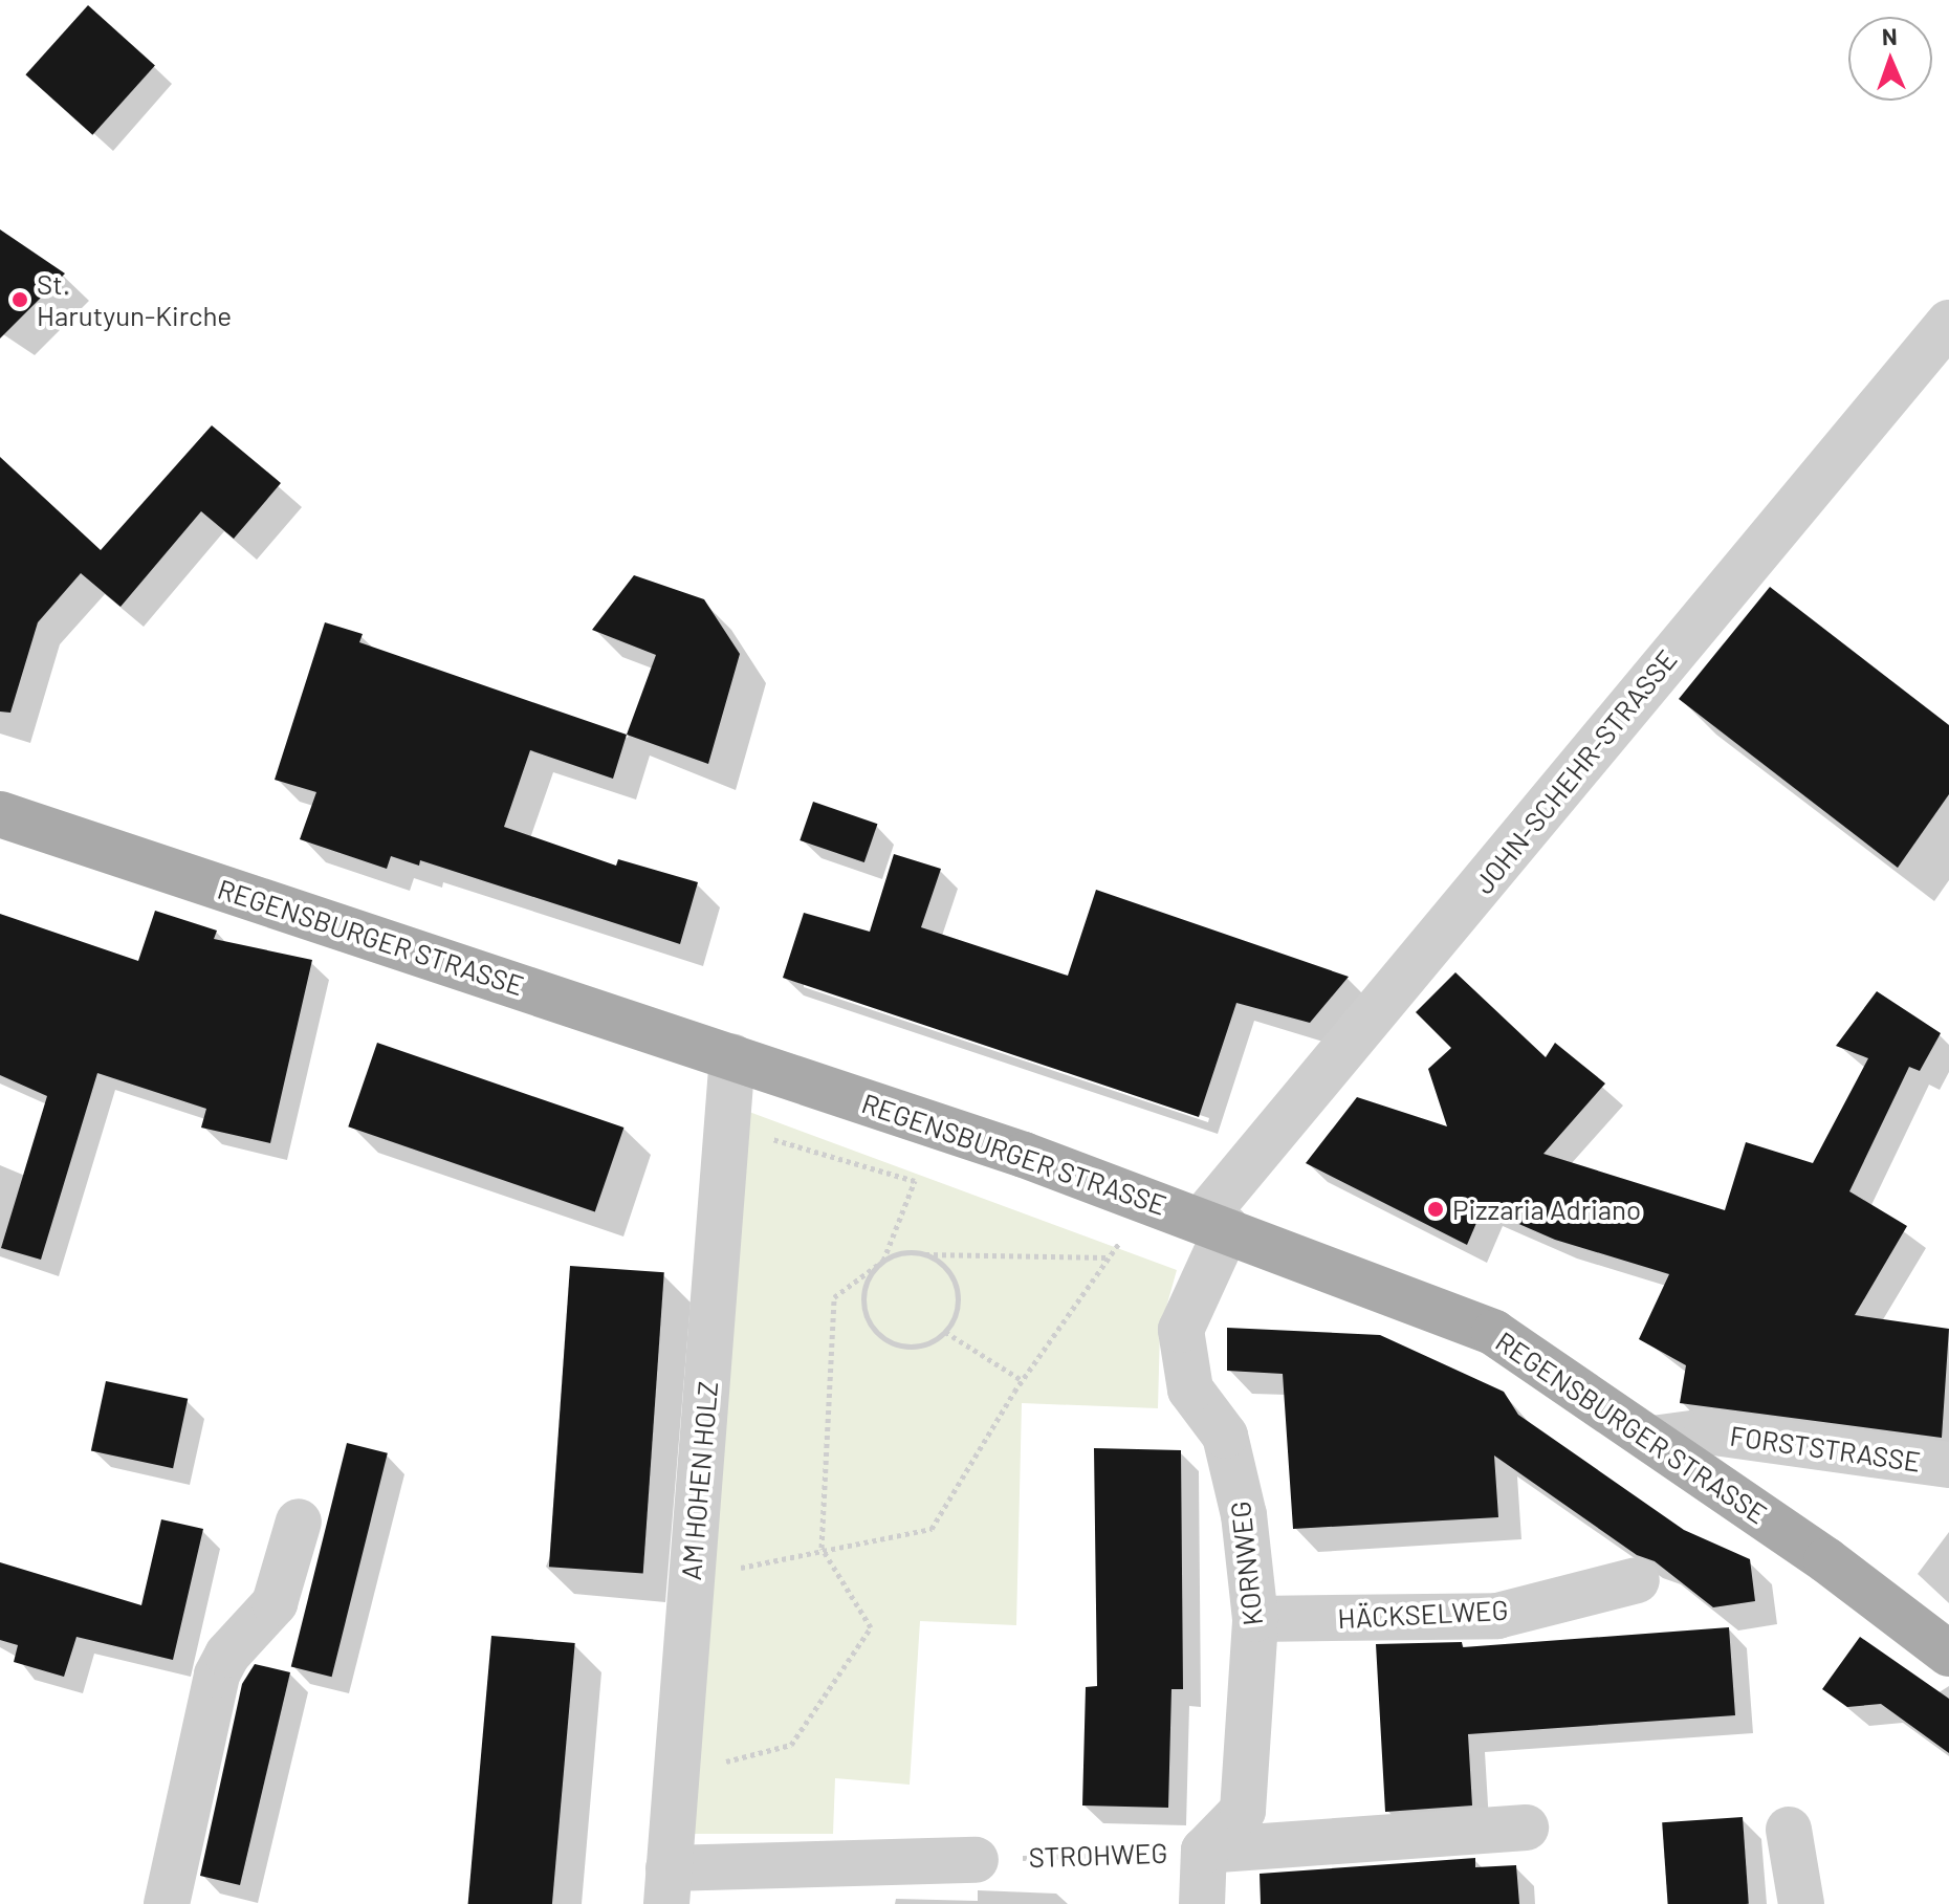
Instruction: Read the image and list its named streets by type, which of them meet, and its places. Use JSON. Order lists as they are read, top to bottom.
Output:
{
  "streets": {
    "main road": ["REGENSBURGER STRASSE"],
    "street": [
      "JOHN-SCHEHR-STRASSE",
      "FORSTSTRASSE",
      "AM HOHEN HOLZ",
      "KORNWEG",
      "HÄCKSELWEG",
      "STROHWEG"
    ]
  },
  "crossings": [
    ["JOHN-SCHEHR-STRASSE", "REGENSBURGER STRASSE"],
    ["JOHN-SCHEHR-STRASSE", "KORNWEG"],
    ["REGENSBURGER STRASSE", "FORSTSTRASSE"],
    ["REGENSBURGER STRASSE", "AM HOHEN HOLZ"],
    ["REGENSBURGER STRASSE", "KORNWEG"],
    ["KORNWEG", "HÄCKSELWEG"],
    ["KORNWEG", "STROHWEG"]
  ],
  "places": ["St. Harutyun-Kirche", "Pizzaria Adriano"],
  "north": "top"
}
